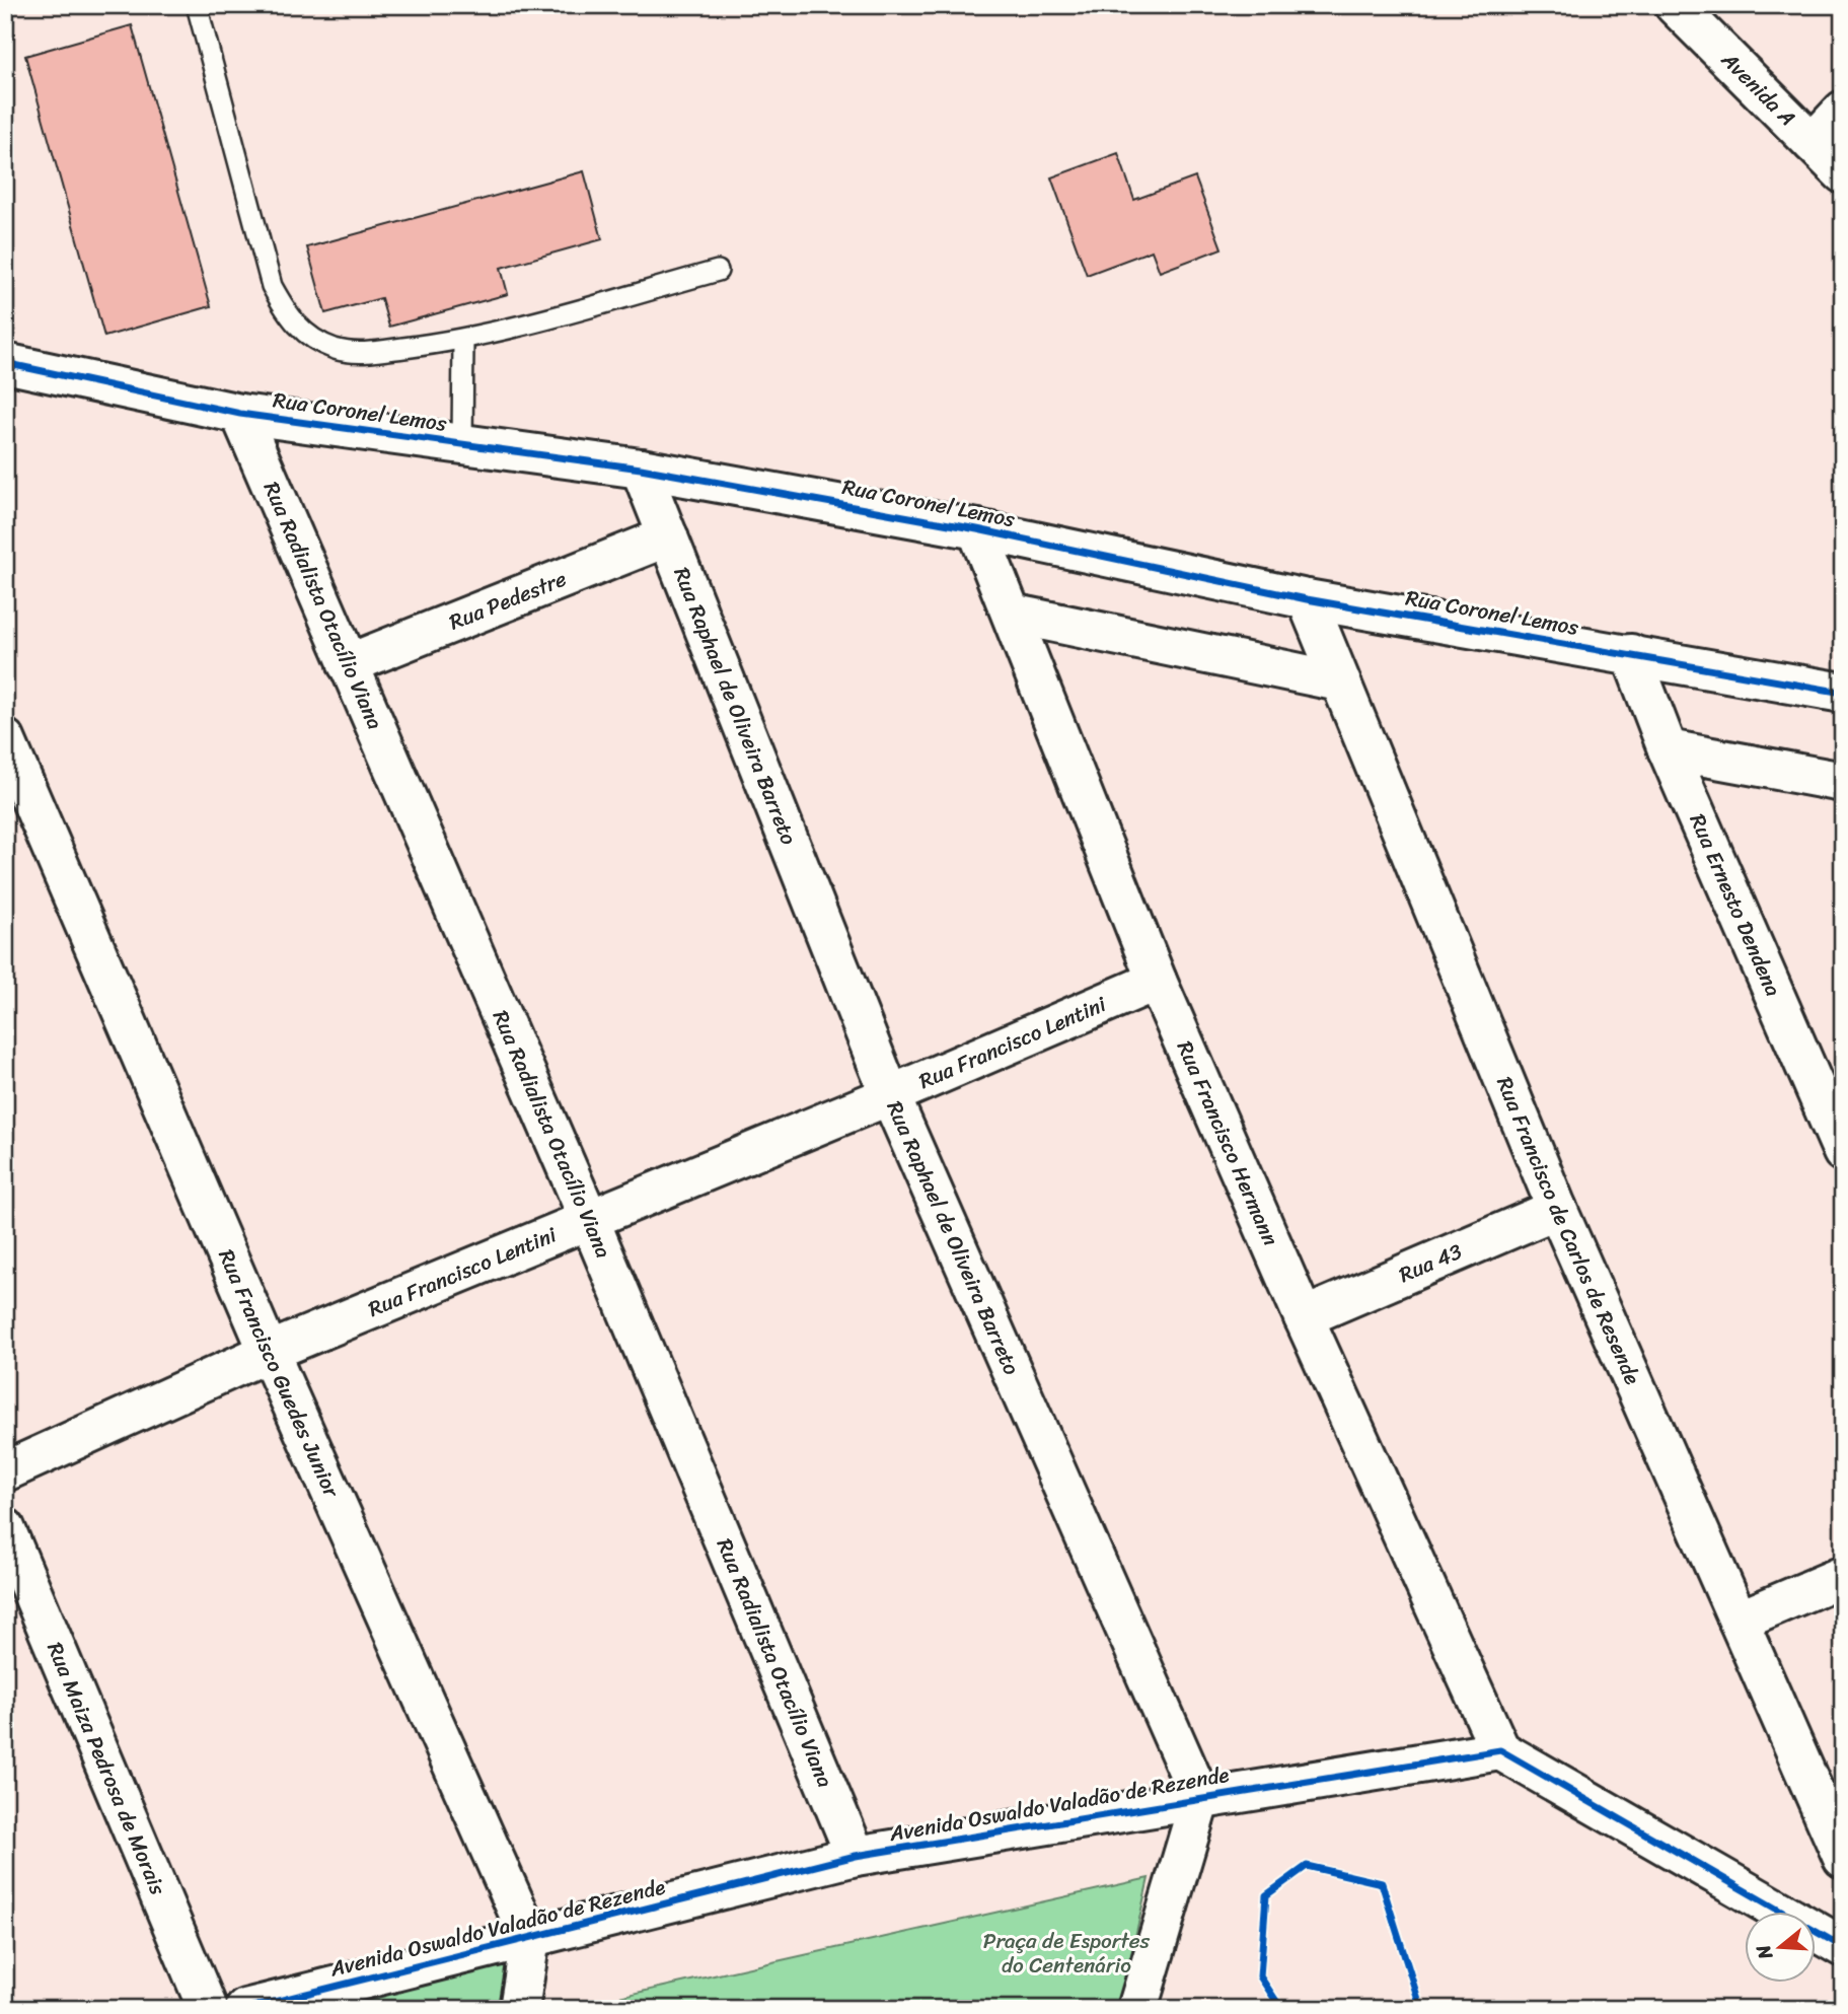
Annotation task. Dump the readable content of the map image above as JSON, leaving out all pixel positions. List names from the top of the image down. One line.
{"streets":{"street":["Avenida A","Rua Coronel Lemos","Rua Pedestre","Rua Radialista Otacílio Viana","Rua Raphael de Oliveira Barreto","Rua Ernesto Dendena","Rua Francisco Lentini","Rua Francisco Hermann","Rua Francisco de Carlos de Resende","Rua 43","Rua Francisco Guedes Junior","Rua Maiza Pedrosa de Morais","Avenida Oswaldo Valadão de Rezende"]},"crossings":[["Rua Coronel Lemos","Rua Radialista Otacílio Viana"],["Rua Coronel Lemos","Rua Raphael de Oliveira Barreto"],["Rua Coronel Lemos","Rua Ernesto Dendena"],["Rua Coronel Lemos","Rua Francisco Hermann"],["Rua Coronel Lemos","Rua Francisco de Carlos de Resende"],["Rua Pedestre","Rua Radialista Otacílio Viana"],["Rua Pedestre","Rua Raphael de Oliveira Barreto"],["Rua Radialista Otacílio Viana","Rua Francisco Lentini"],["Rua Radialista Otacílio Viana","Avenida Oswaldo Valadão de Rezende"],["Rua Raphael de Oliveira Barreto","Rua Francisco Lentini"],["Rua Raphael de Oliveira Barreto","Avenida Oswaldo Valadão de Rezende"],["Rua Francisco Lentini","Rua Francisco Hermann"],["Rua Francisco Lentini","Rua Francisco Guedes Junior"],["Rua Francisco Hermann","Rua 43"],["Rua Francisco Hermann","Avenida Oswaldo Valadão de Rezende"],["Rua Francisco de Carlos de Resende","Rua 43"],["Rua Francisco Guedes Junior","Avenida Oswaldo Valadão de Rezende"]],"parks":["Praça de Esportes do Centenário"],"north":"left"}
